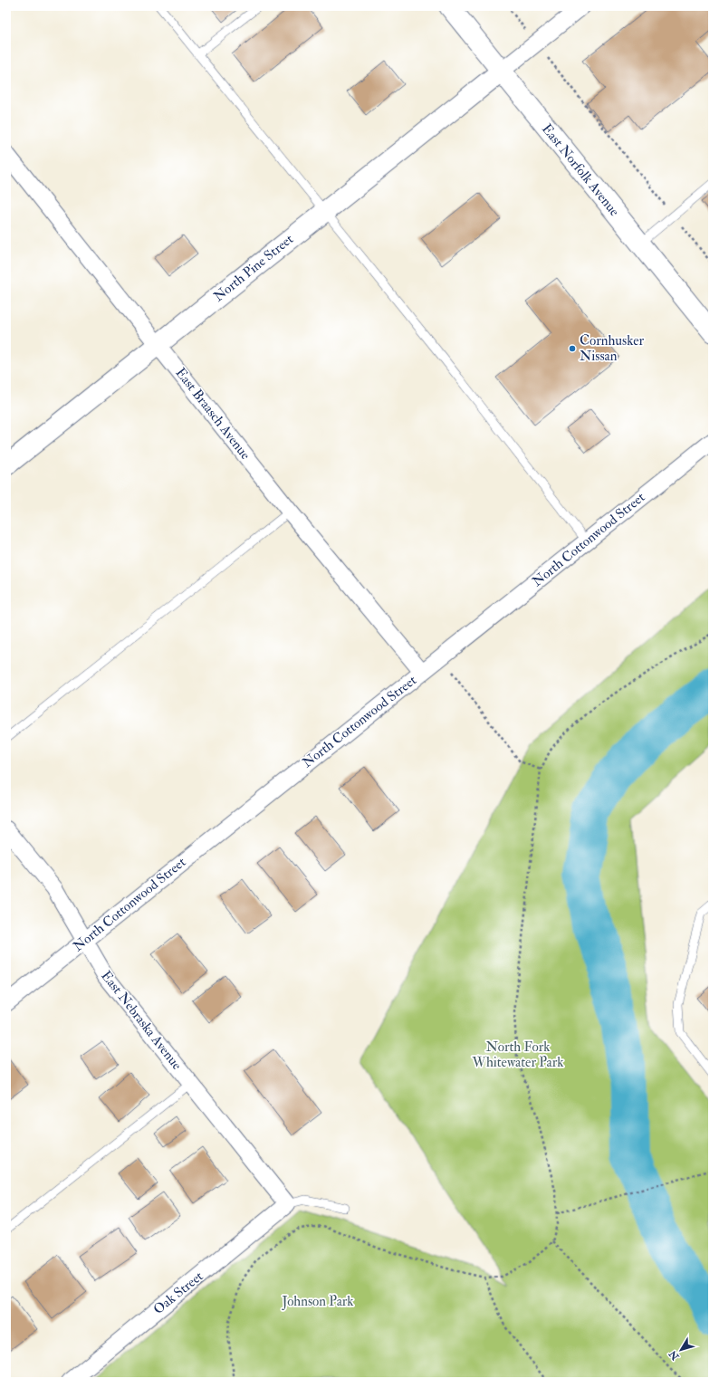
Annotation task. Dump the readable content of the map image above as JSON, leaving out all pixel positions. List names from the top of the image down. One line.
{"streets":{"street":["East Norfolk Avenue","North Pine Street","East Braasch Avenue","North Cottonwood Street","East Nebraska Avenue","Oak Street"]},"crossings":[["East Norfolk Avenue","North Pine Street"],["North Pine Street","East Braasch Avenue"],["East Braasch Avenue","North Cottonwood Street"],["North Cottonwood Street","East Nebraska Avenue"],["East Nebraska Avenue","Oak Street"]],"parks":["North Fork Whitewater Park","Johnson Park"],"places":["Cornhusker Nissan"],"north":"bottom left"}
